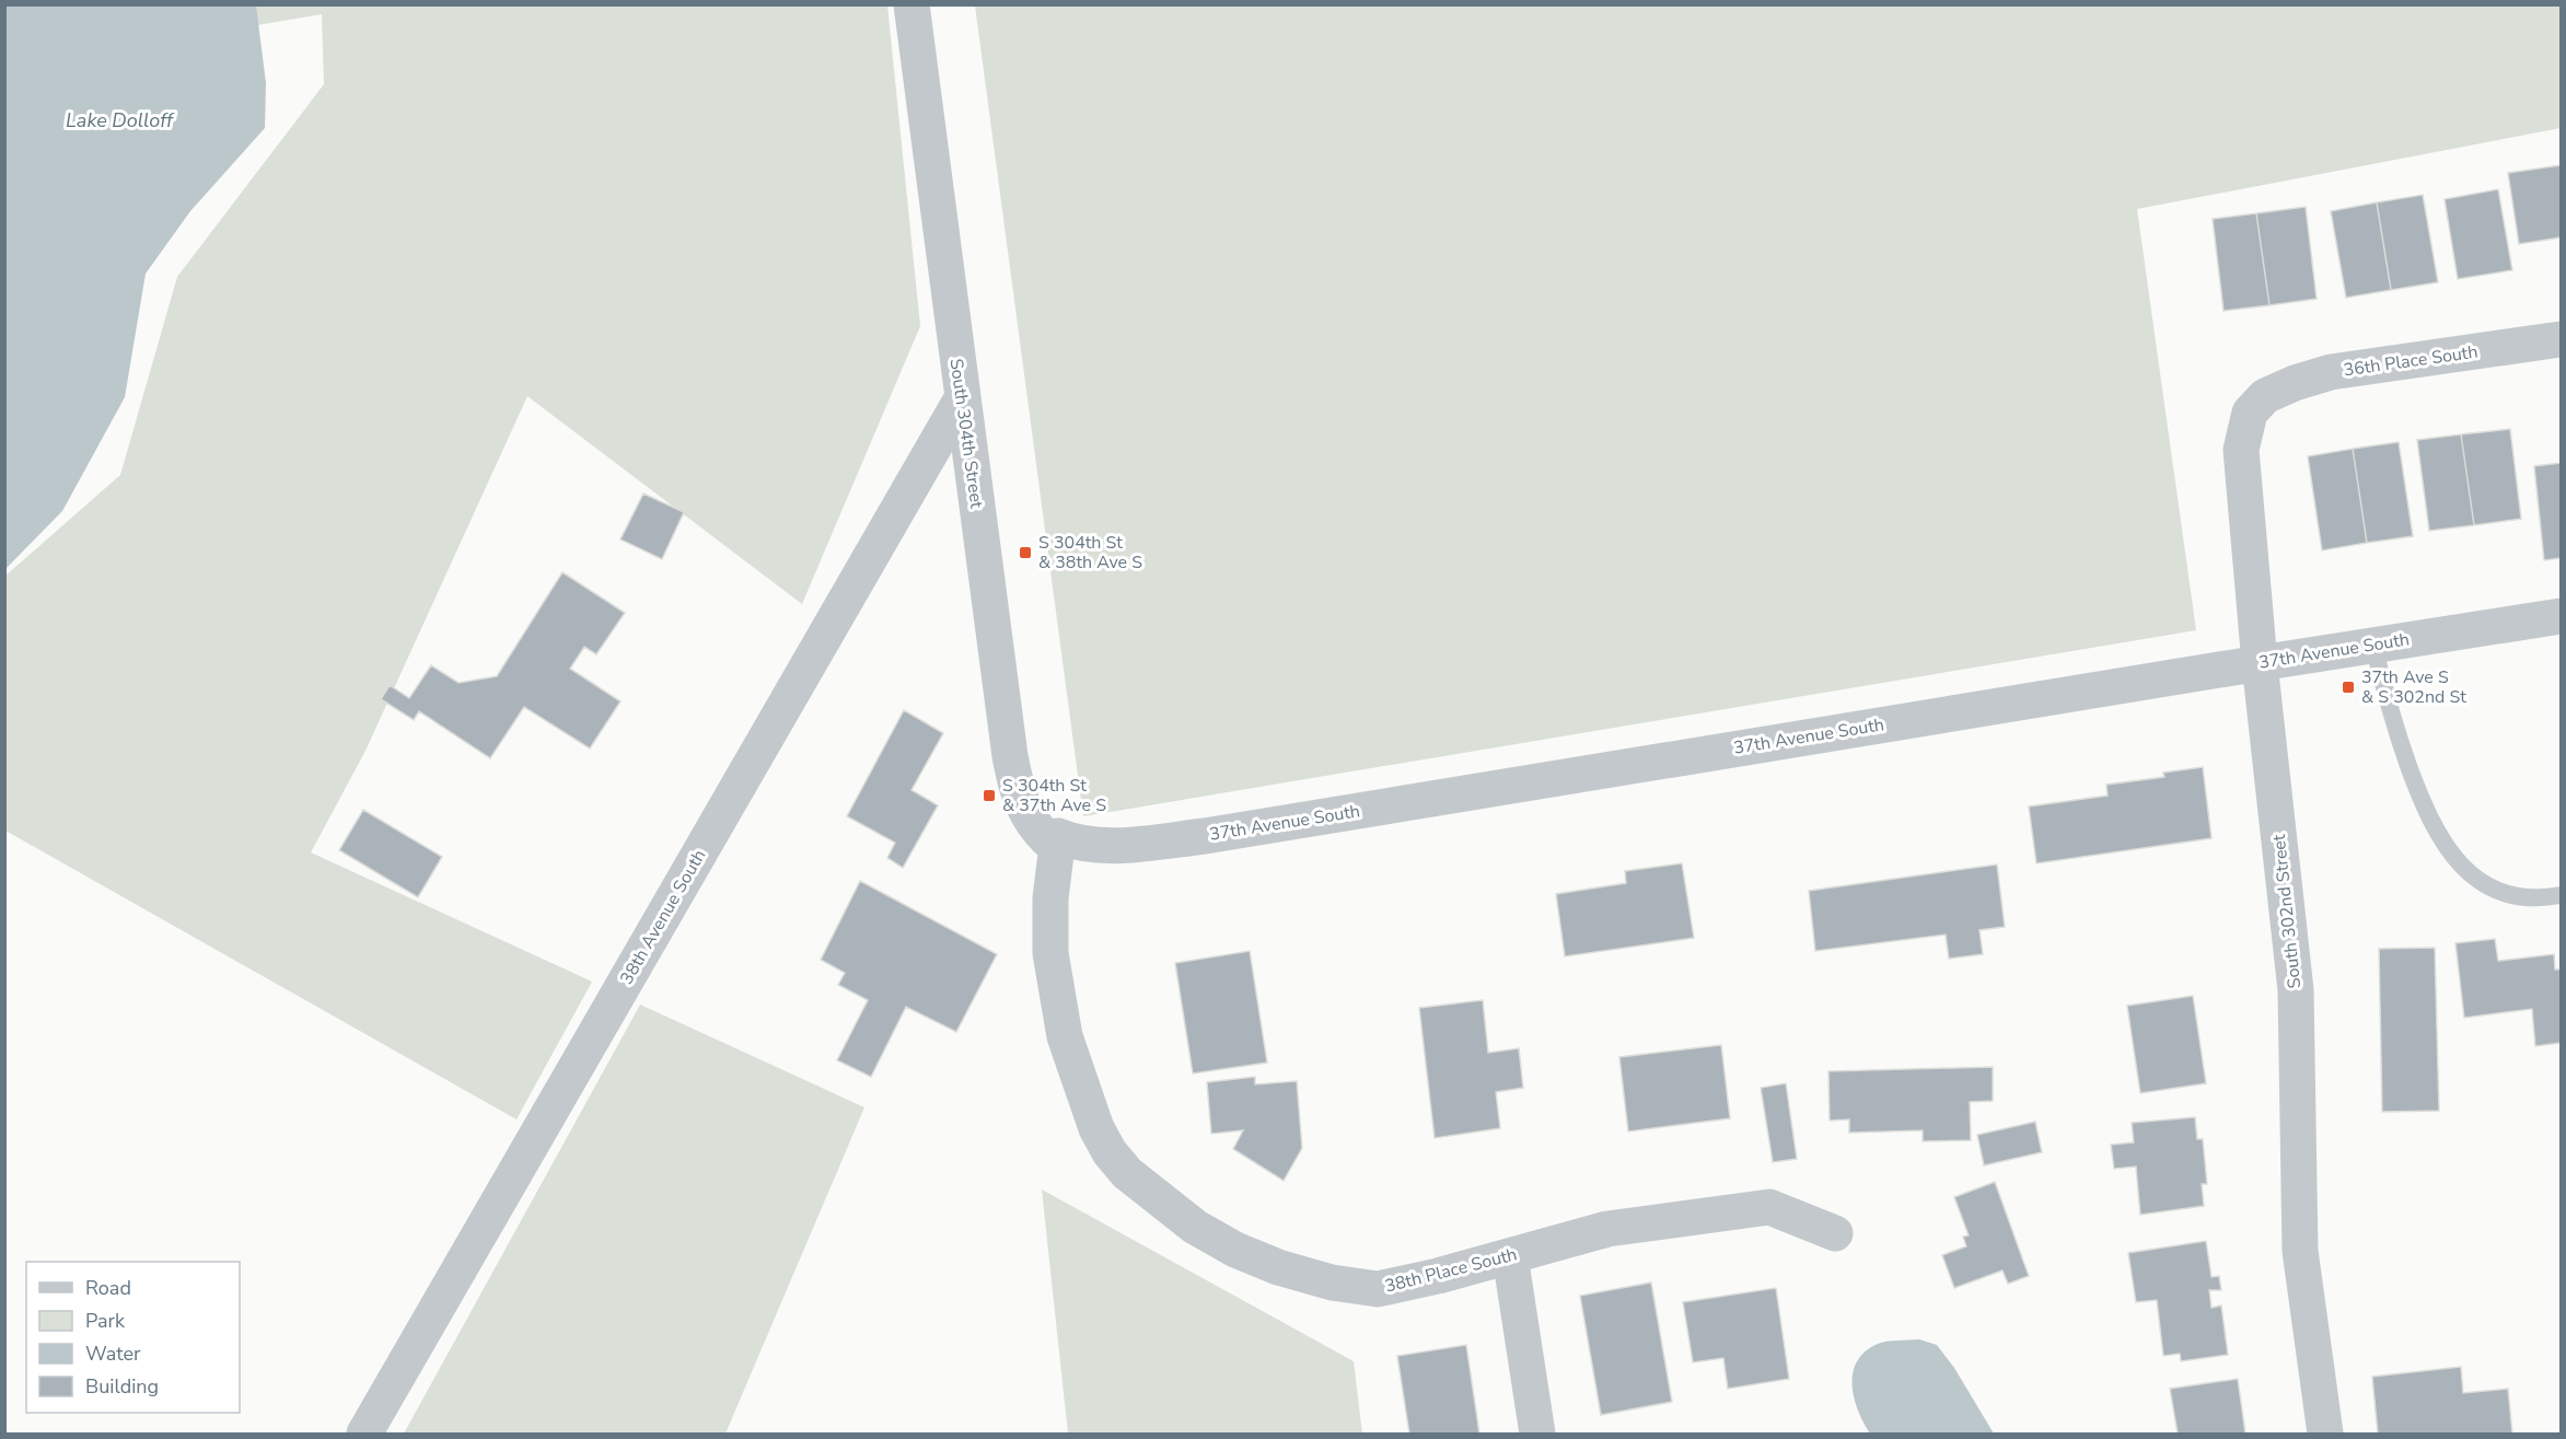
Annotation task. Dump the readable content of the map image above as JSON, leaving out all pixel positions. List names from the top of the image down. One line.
{"streets":{"street":["36th Place South","South 304th Street","37th Avenue South","South 302nd Street","38th Avenue South","38th Place South"]},"crossings":[["36th Place South","South 302nd Street"],["South 304th Street","37th Avenue South"],["South 304th Street","38th Avenue South"],["South 304th Street","38th Place South"],["37th Avenue South","South 302nd Street"],["37th Avenue South","38th Place South"]],"water":["Lake Dolloff"],"places":{"transit":["S 304th St & 38th Ave S","37th Ave S & S 302nd St","S 304th St & 37th Ave S"]},"legend":["Road","Park","Water","Building"]}
